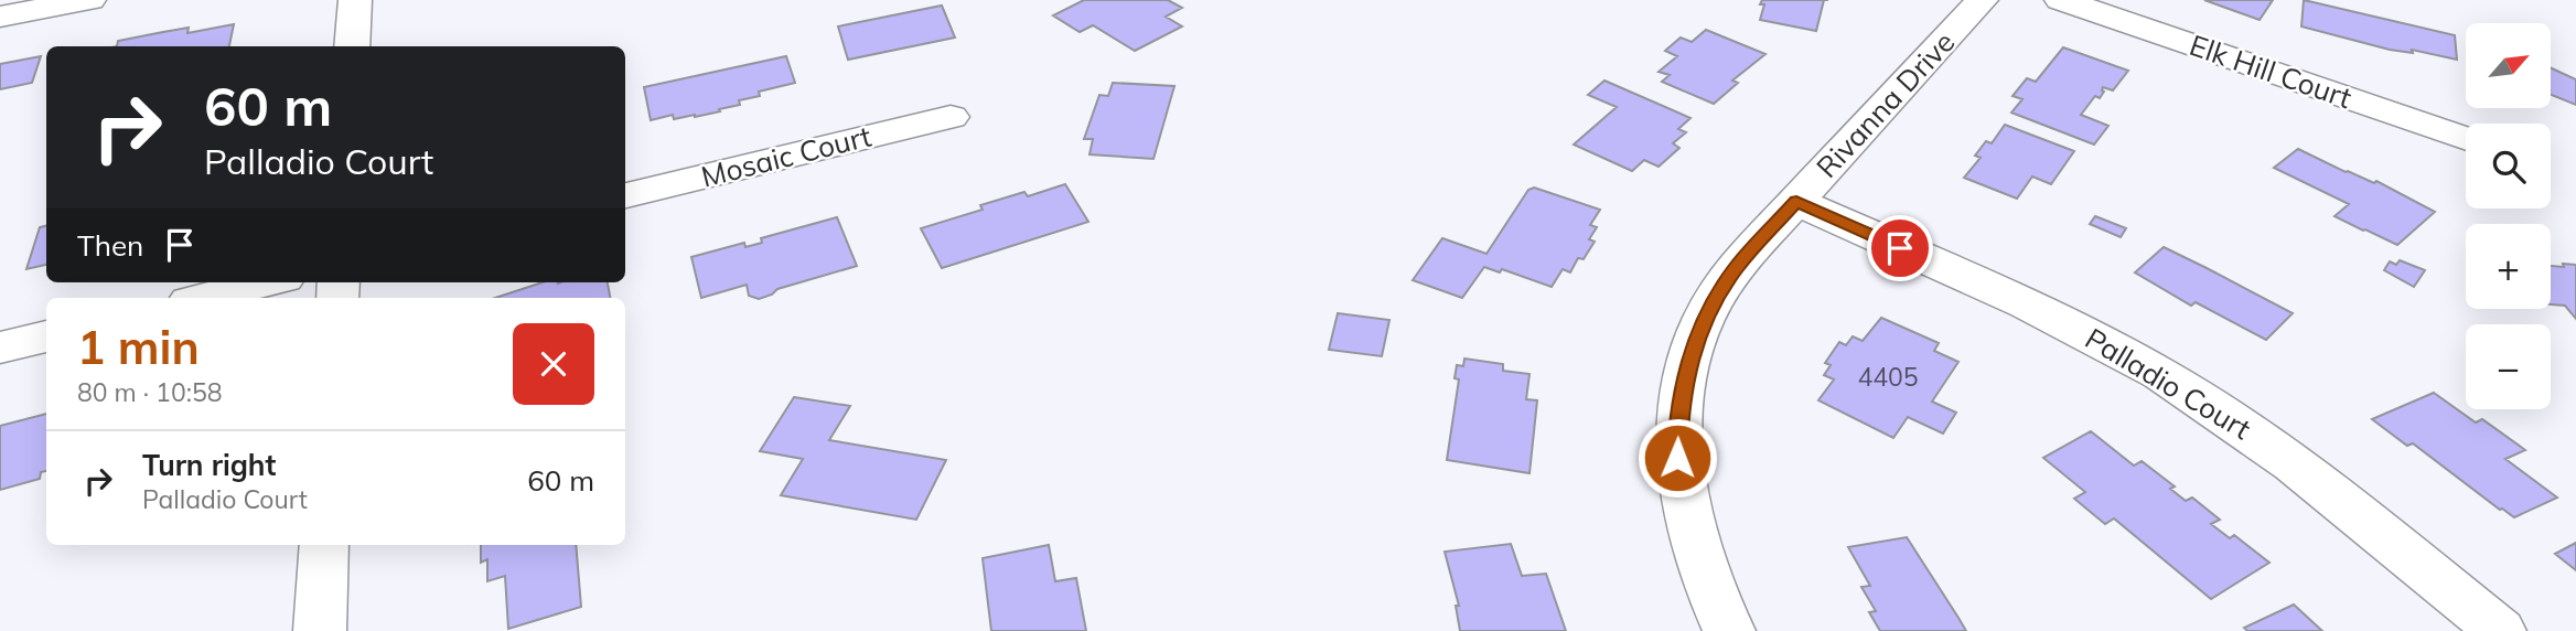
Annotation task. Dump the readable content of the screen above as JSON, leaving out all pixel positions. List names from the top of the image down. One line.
{"streets":{"street":["Elk Hill Court","Rivanna Drive","Mosaic Court","Palladio Court"]},"crossings":[["Rivanna Drive","Palladio Court"]],"house_numbers":["4405"],"north":"top right","page":{"map_buttons":["+","−"],"turn":["60 m","Palladio Court"],"then":"Then","heading":["1 min","80 m · 10:58"],"list":[{"name":"Turn right","note":"Palladio Court","value":"60 m"}]}}
